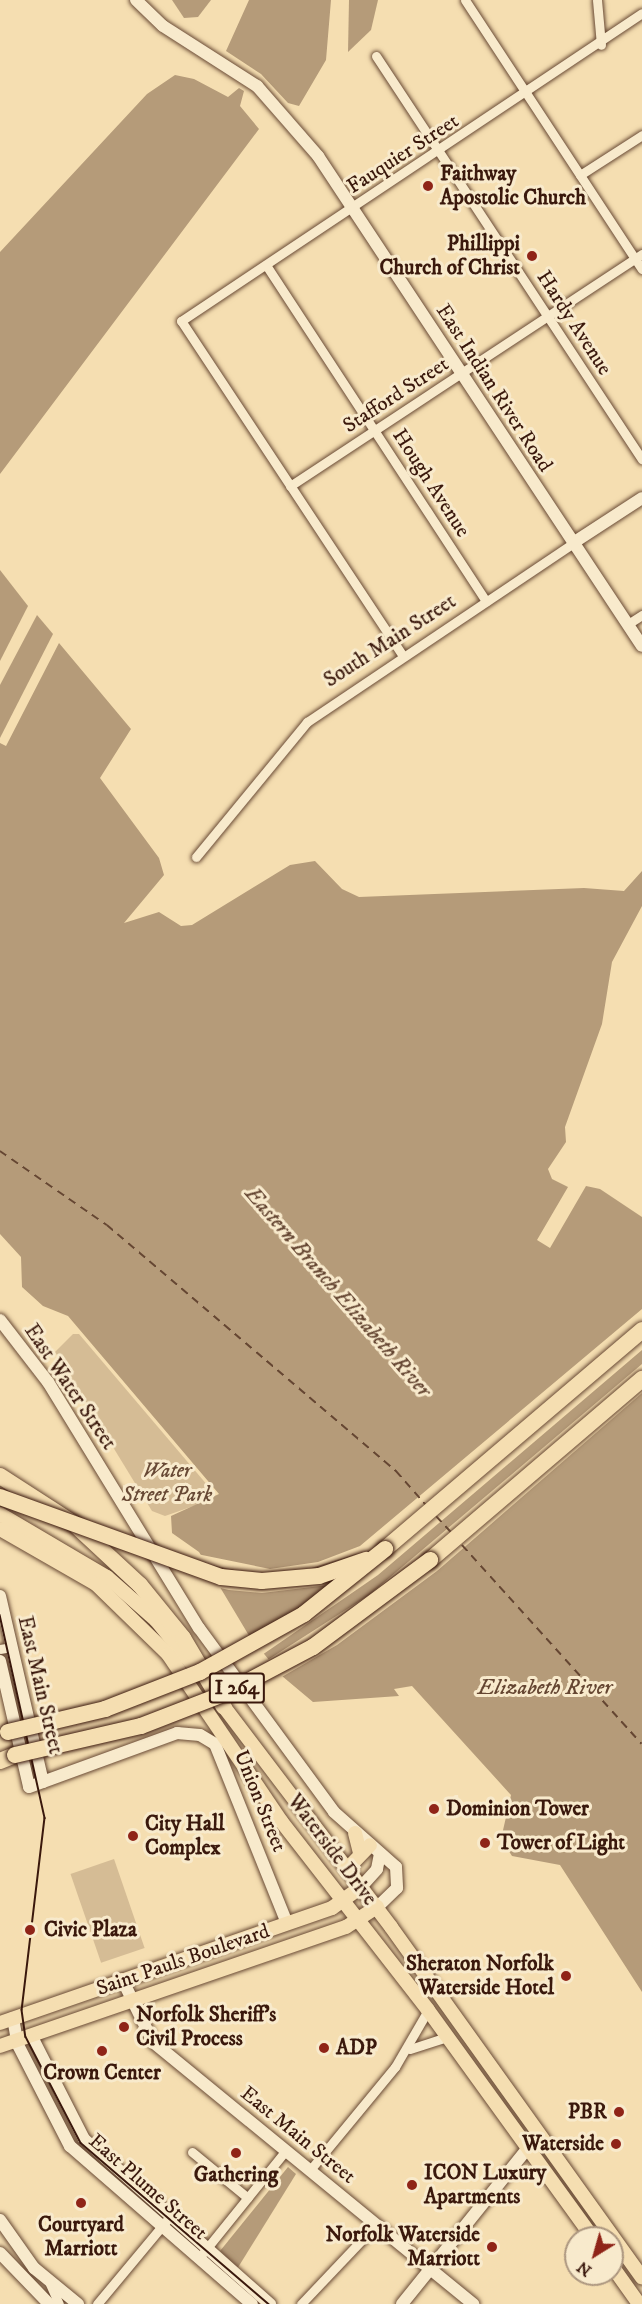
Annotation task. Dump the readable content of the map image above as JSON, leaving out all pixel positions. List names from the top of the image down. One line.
{"streets":{"highway":["I 264"],"main road":["Waterside Drive","Saint Pauls Boulevard"],"street":["Fauquier Street","Hardy Avenue","East Indian River Road","Stafford Street","Hough Avenue","South Main Street","East Water Street","East Main Street","Union Street","East Plume Street"]},"crossings":[["Fauquier Street","Hardy Avenue"],["Fauquier Street","East Indian River Road"],["Fauquier Street","Stafford Street"],["Fauquier Street","Hough Avenue"],["Hardy Avenue","Stafford Street"],["East Indian River Road","Stafford Street"],["East Indian River Road","South Main Street"],["Stafford Street","Hough Avenue"],["Hough Avenue","South Main Street"],["East Main Street","Union Street"],["East Main Street","Saint Pauls Boulevard"],["Union Street","Saint Pauls Boulevard"],["Waterside Drive","Saint Pauls Boulevard"],["Saint Pauls Boulevard","East Plume Street"]],"water":["Eastern Branch Elizabeth River","Elizabeth River"],"parks":["Water Street Park"],"places":["Faithway Apostolic Church","Phillippi Church of Christ","Dominion Tower","City Hall Complex","Tower of Light","Civic Plaza","Sheraton Norfolk Waterside Hotel","Norfolk Sheriff's Civil Process","ADP","Crown Center","PBR","Waterside","Gathering","ICON Luxury Apartments","Courtyard Marriott","Norfolk Waterside Marriott"],"north":"bottom left"}
